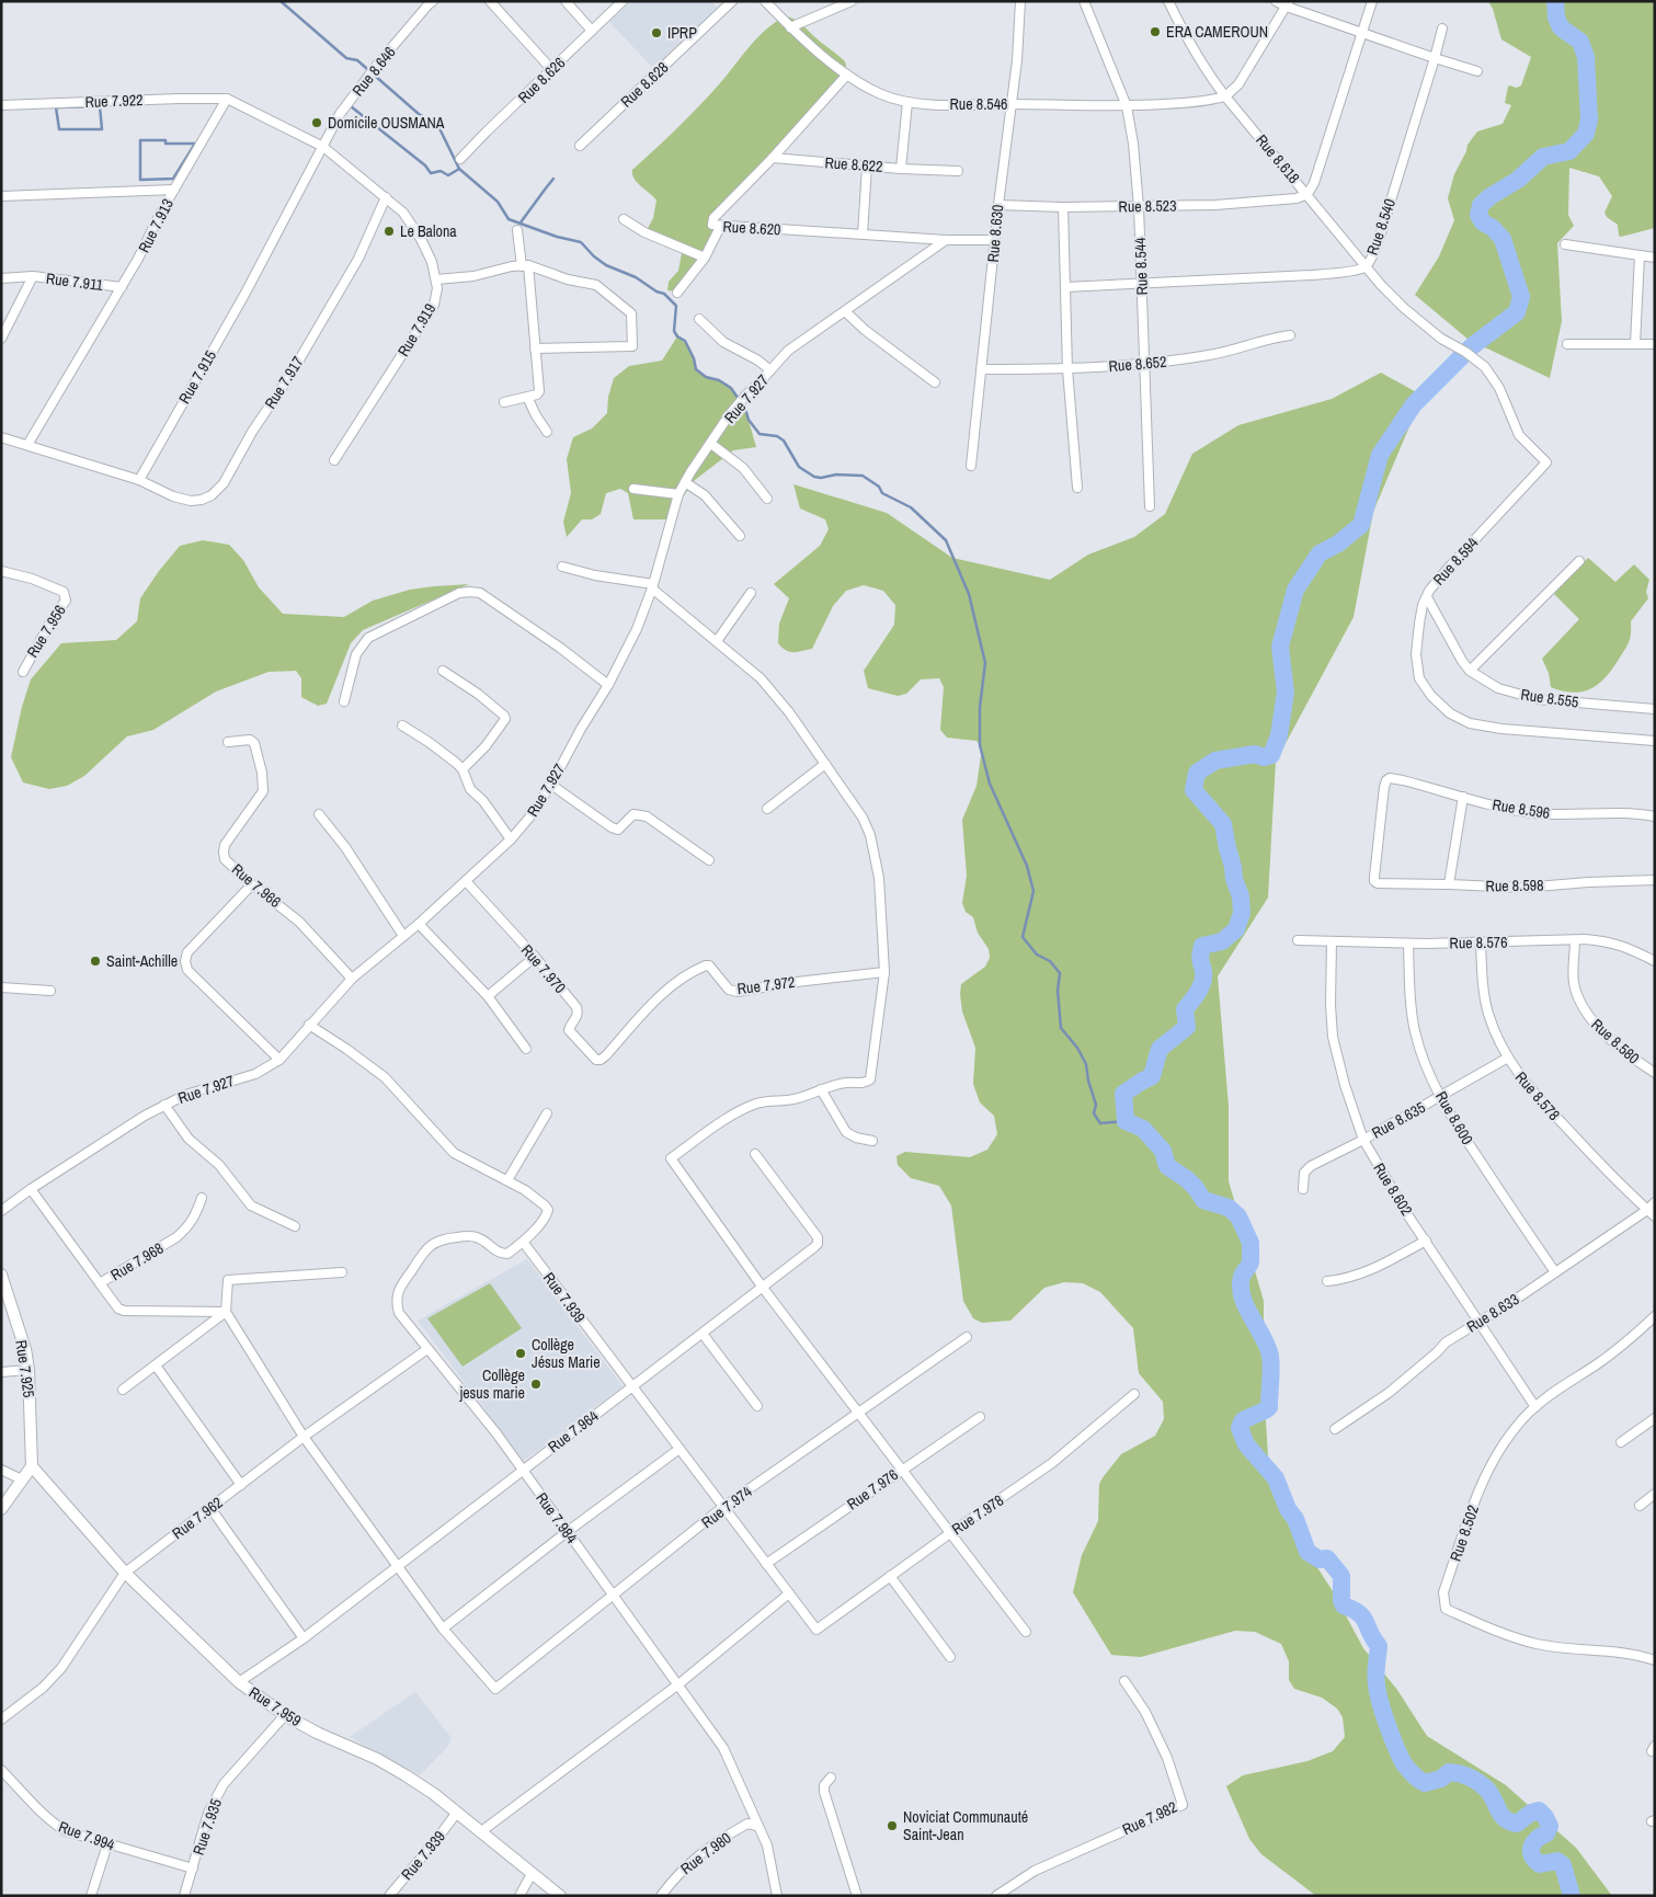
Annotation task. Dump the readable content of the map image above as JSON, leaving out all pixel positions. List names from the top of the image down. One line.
{"streets":{"street":["Rue 8.646","Rue 8.626","Rue 8.628","Rue 7.922","Rue 8.546","Rue 8.618","Rue 8.622","Rue 8.523","Rue 7.913","Rue 8.540","Rue 8.620","Rue 8.630","Rue 8.544","Rue 7.911","Rue 7.919","Rue 8.652","Rue 7.915","Rue 7.917","Rue 7.927","Rue 8.594","Rue 7.956","Rue 8.555","Rue 8.596","Rue 7.966","Rue 8.598","Rue 8.576","Rue 7.970","Rue 7.972","Rue 8.580","Rue 8.578","Rue 8.600","Rue 8.635","Rue 8.602","Rue 7.968","Rue 7.939","Rue 8.633","Rue 7.925","Rue 7.964","Rue 7.976","Rue 7.974","Rue 7.978","Rue 7.962","Rue 7.984","Rue 8.502","Rue 7.959","Rue 7.982","Rue 7.935","Rue 7.994","Rue 7.980"]},"crossings":[["Rue 8.646","Rue 7.919"],["Rue 8.646","Rue 7.915"],["Rue 7.922","Rue 7.913"],["Rue 8.546","Rue 8.618"],["Rue 8.546","Rue 8.622"],["Rue 8.546","Rue 8.620"],["Rue 8.546","Rue 8.630"],["Rue 8.546","Rue 8.544"],["Rue 8.618","Rue 8.523"],["Rue 8.618","Rue 8.540"],["Rue 8.618","Rue 8.594"],["Rue 8.622","Rue 8.620"],["Rue 8.523","Rue 8.630"],["Rue 8.523","Rue 8.544"],["Rue 7.913","Rue 7.911"],["Rue 8.540","Rue 8.544"],["Rue 8.620","Rue 8.630"],["Rue 8.620","Rue 7.927"],["Rue 8.630","Rue 8.652"],["Rue 8.544","Rue 8.652"],["Rue 7.919","Rue 7.915"],["Rue 7.919","Rue 7.917"],["Rue 7.915","Rue 7.917"],["Rue 7.927","Rue 7.966"],["Rue 7.927","Rue 7.970"],["Rue 7.927","Rue 7.968"],["Rue 8.594","Rue 8.555"],["Rue 8.596","Rue 8.598"],["Rue 8.576","Rue 8.580"],["Rue 8.576","Rue 8.578"],["Rue 8.576","Rue 8.600"],["Rue 8.576","Rue 8.602"],["Rue 7.970","Rue 7.972"],["Rue 8.578","Rue 8.635"],["Rue 8.578","Rue 8.633"],["Rue 8.600","Rue 8.635"],["Rue 8.600","Rue 8.633"],["Rue 8.635","Rue 8.602"],["Rue 8.602","Rue 8.633"],["Rue 8.602","Rue 8.502"],["Rue 7.939","Rue 7.964"],["Rue 7.939","Rue 7.976"],["Rue 7.939","Rue 7.974"],["Rue 7.939","Rue 7.978"],["Rue 7.939","Rue 7.984"],["Rue 7.939","Rue 7.959"],["Rue 7.925","Rue 7.959"],["Rue 7.964","Rue 7.984"],["Rue 7.964","Rue 7.959"],["Rue 7.974","Rue 7.984"],["Rue 7.962","Rue 7.984"],["Rue 7.962","Rue 7.959"],["Rue 7.984","Rue 7.980"],["Rue 7.959","Rue 7.935"],["Rue 7.935","Rue 7.994"]],"places":["ERA CAMEROUN","IPRP","Domicile OUSMANA","Le Balona","Saint-Achille","Collège Jésus Marie","Collège jesus marie","Noviciat Communauté Saint-Jean"]}
